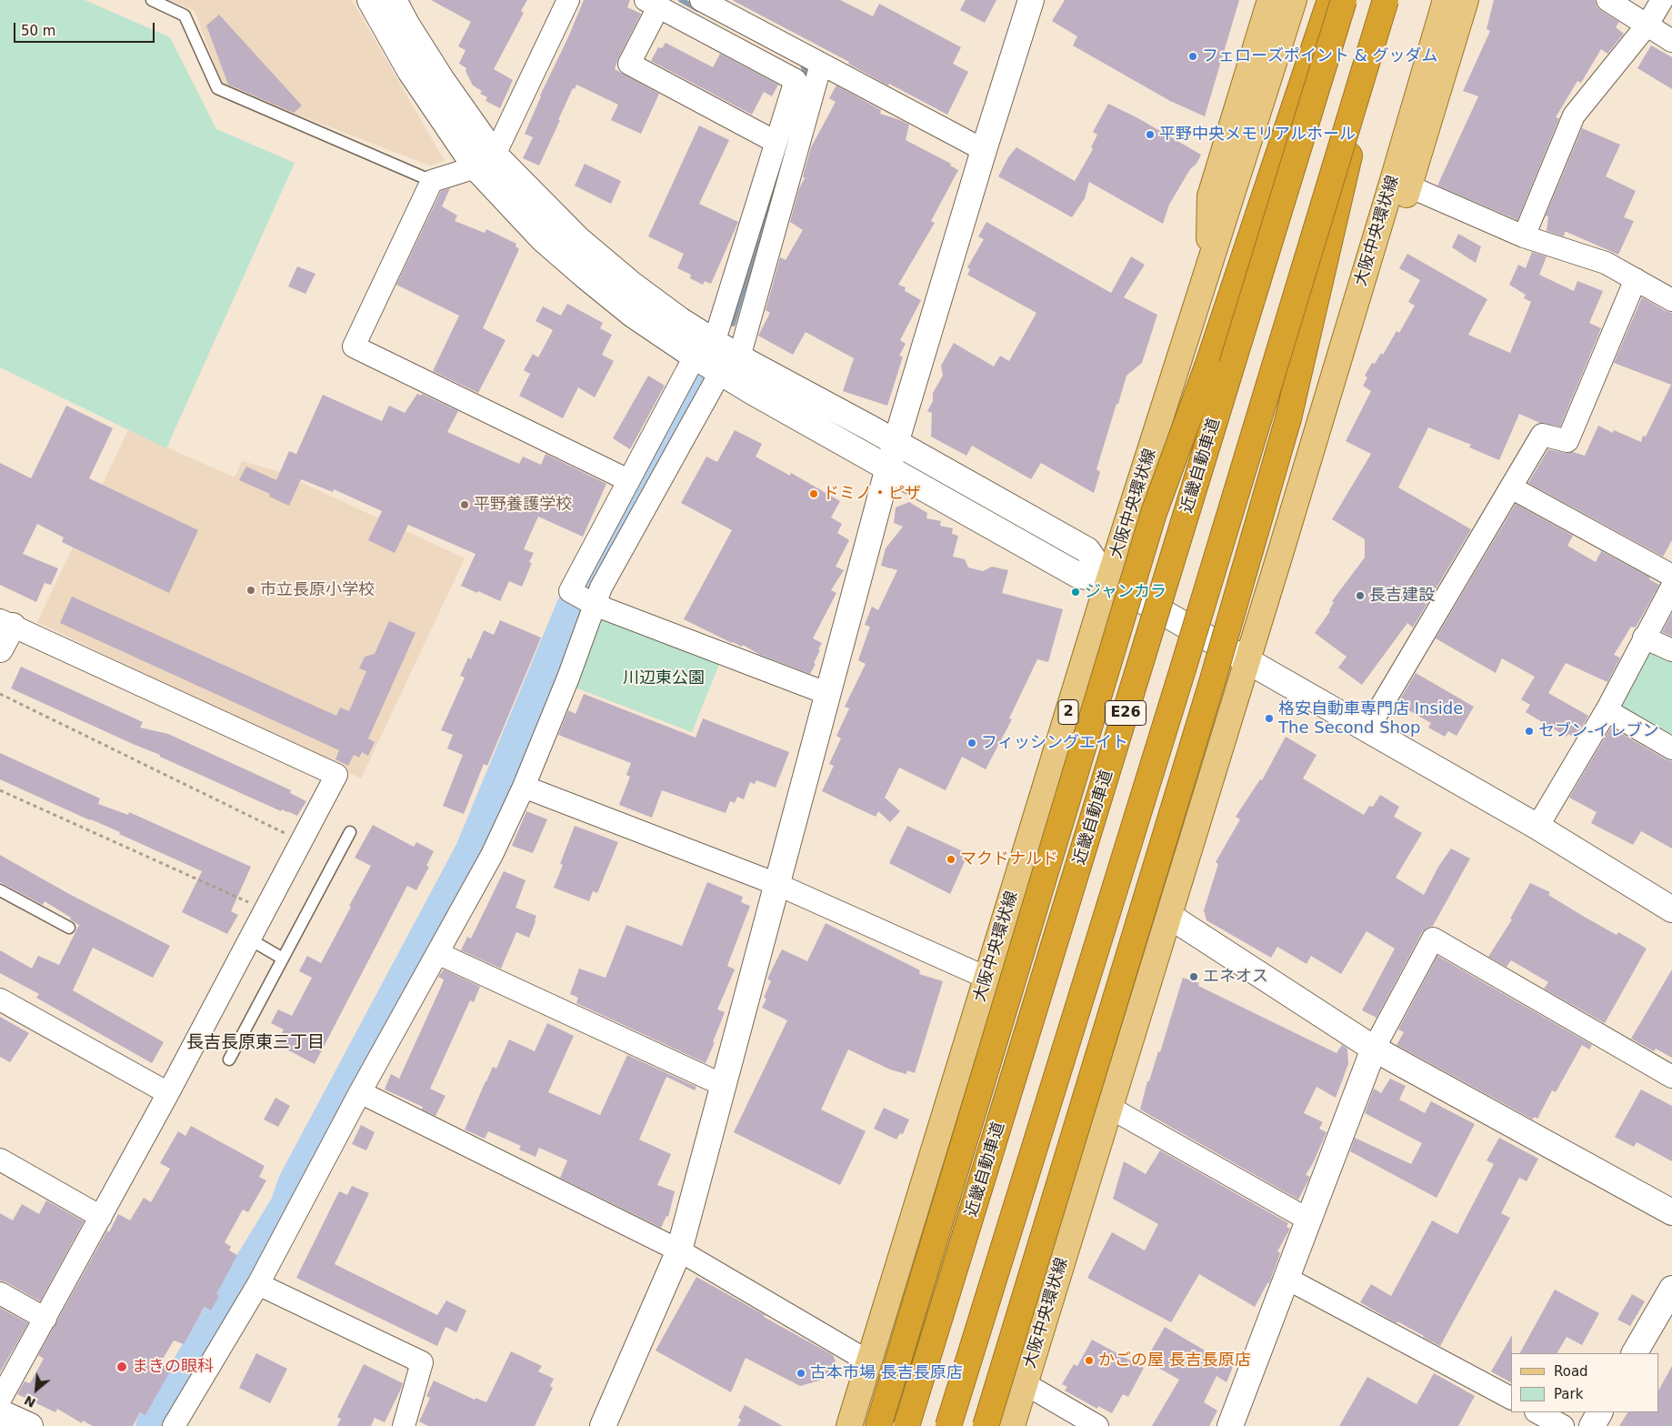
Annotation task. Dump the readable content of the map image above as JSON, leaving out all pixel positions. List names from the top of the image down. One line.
{"streets":{"highway":["近畿自動車道","E26"],"main road":["大阪中央環状線","2"]},"districts":["長吉長原東三丁目"],"parks":["川辺東公園"],"places":["フェローズポイント & グッダム","平野中央メモリアルホール","ドミノ・ピザ","平野養護学校","市立長原小学校","ジャンカラ","長吉建設","格安自動車専門店 Inside The Second Shop","セブン-イレブン","フィッシングエイト","マクドナルド","エネオス","かごの屋 長吉長原店","まきの眼科","古本市場 長吉長原店"],"legend":["Road","Park"],"scale_bar":"50 m","north":"bottom left"}
